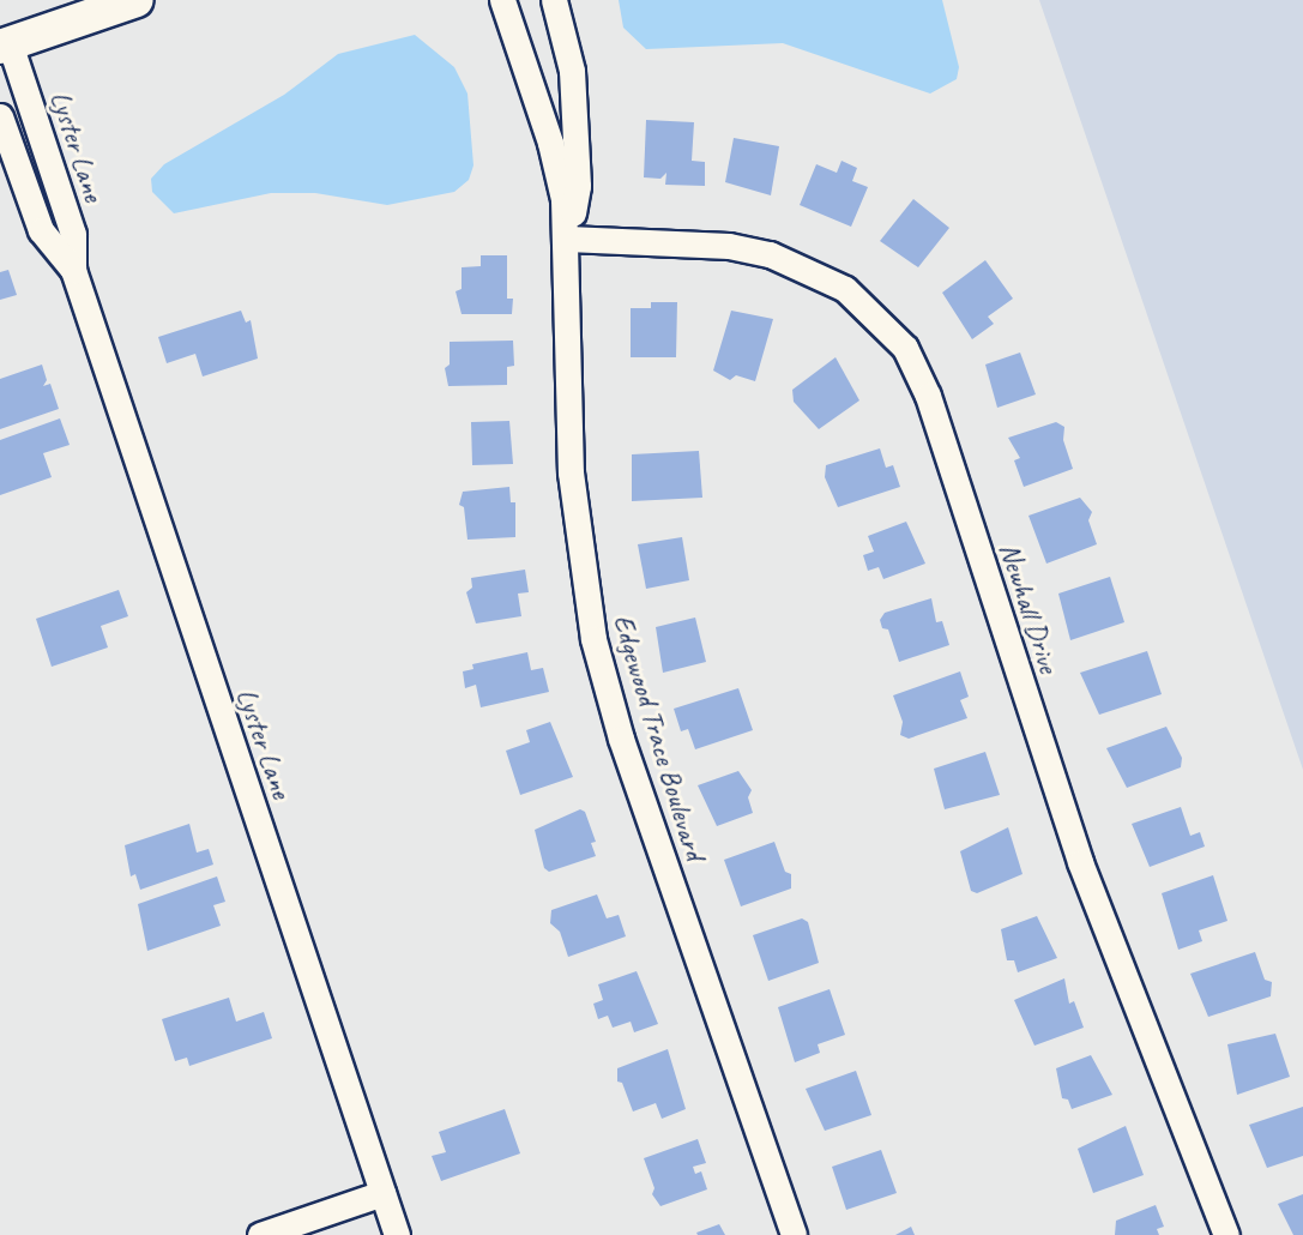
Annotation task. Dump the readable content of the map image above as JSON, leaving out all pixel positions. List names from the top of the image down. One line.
{"streets":{"street":["Lyster Lane","Newhall Drive","Edgewood Trace Boulevard"]},"crossings":[["Newhall Drive","Edgewood Trace Boulevard"]]}
